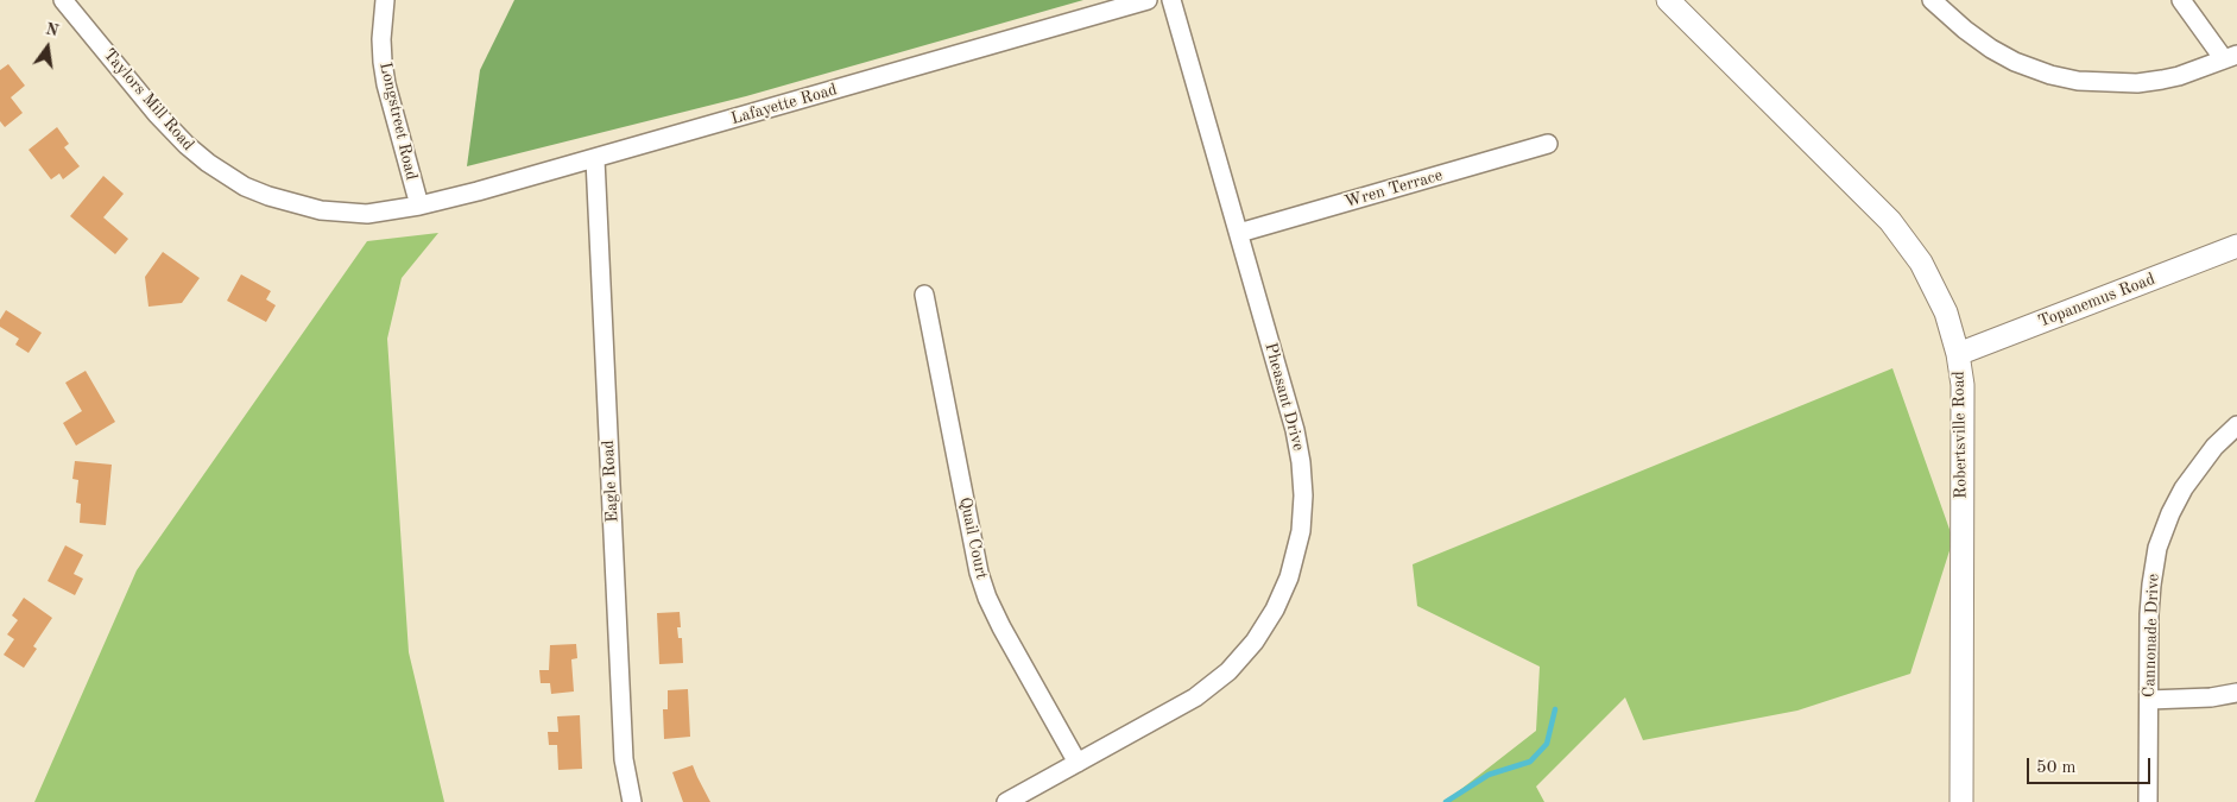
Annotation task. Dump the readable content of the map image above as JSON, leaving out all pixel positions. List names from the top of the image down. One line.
{"streets":{"street":["Taylors Mill Road","Lafayette Road","Longstreet Road","Wren Terrace","Topanemus Road","Pheasant Drive","Robertsville Road","Eagle Road","Quail Court","Cannonade Drive"]},"crossings":[["Taylors Mill Road","Lafayette Road"],["Taylors Mill Road","Longstreet Road"],["Lafayette Road","Longstreet Road"],["Lafayette Road","Eagle Road"],["Wren Terrace","Pheasant Drive"],["Topanemus Road","Robertsville Road"],["Pheasant Drive","Quail Court"]],"scale_bar":"50 m","north":"top"}
